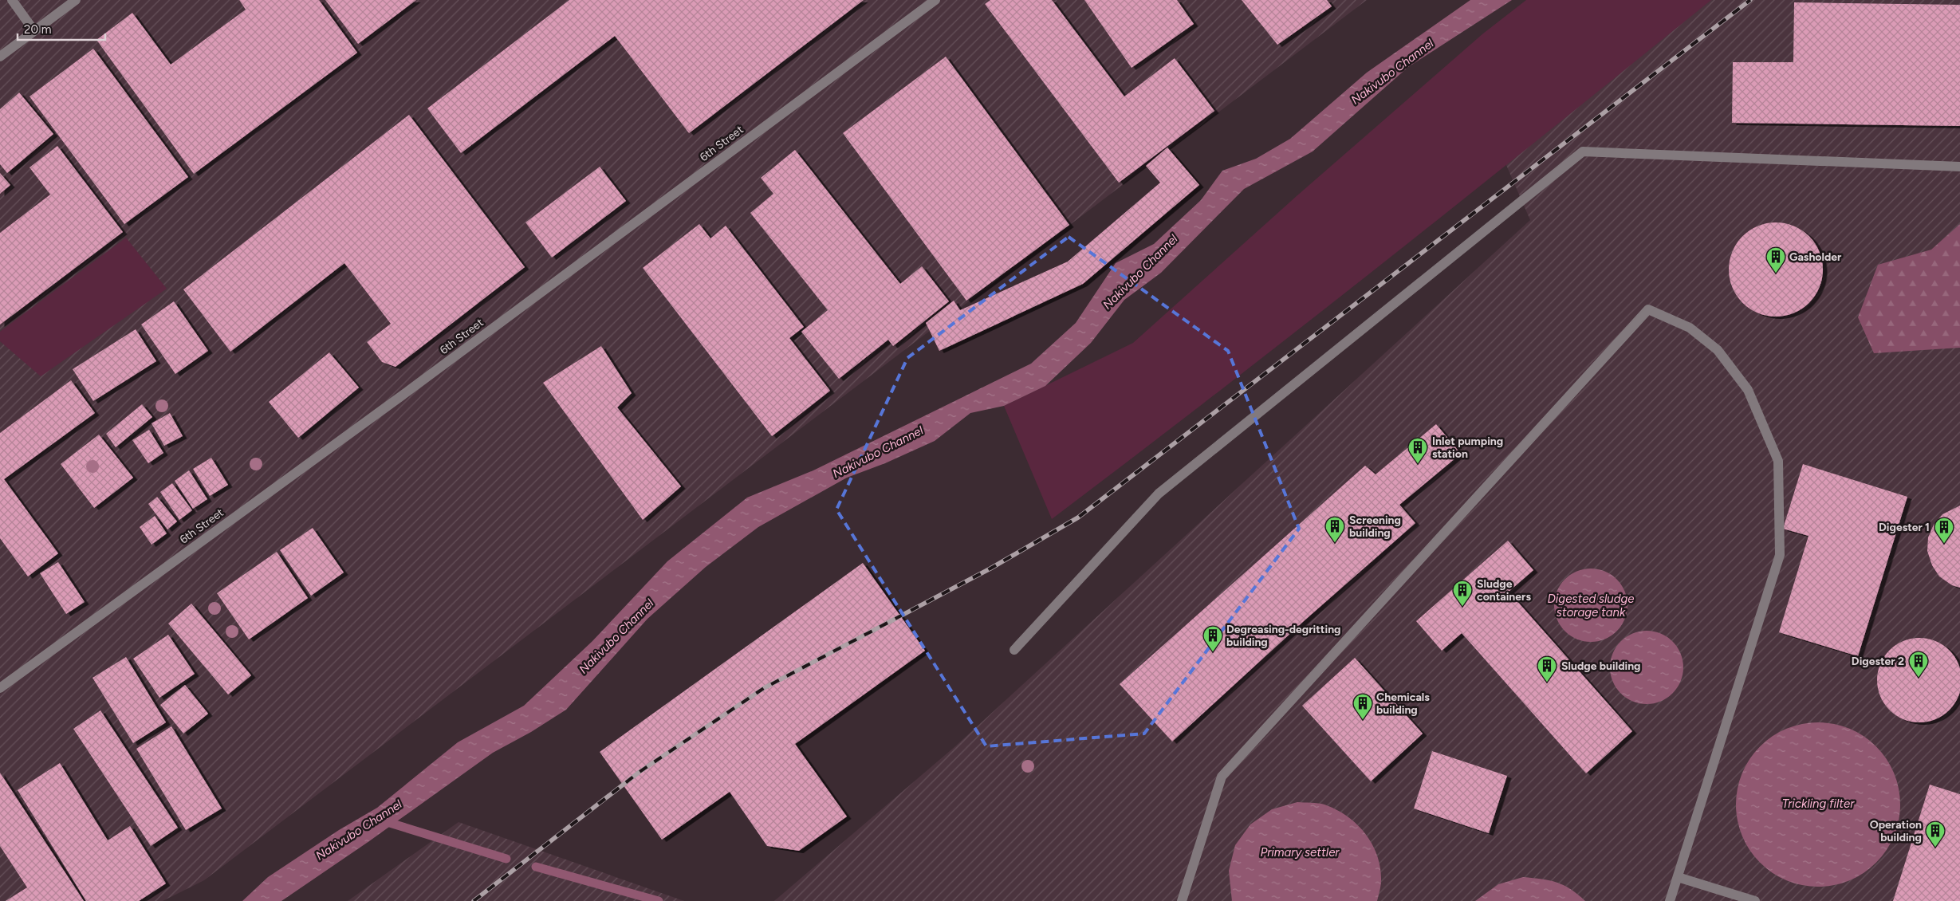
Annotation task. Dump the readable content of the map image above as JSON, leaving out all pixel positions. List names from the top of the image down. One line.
{"streets":{"street":["6th Street"]},"water":["Nakivubo Channel","Digested sludge storage tank","Trickling filter","Primary settler"],"places":{"building":["Gasholder","Inlet pumping station","Screening building","Digester 1","Sludge containers","Degreasing-degritting building","Digester 2","Sludge building","Chemicals building","Operation building"]},"scale_bar":"20 m"}
